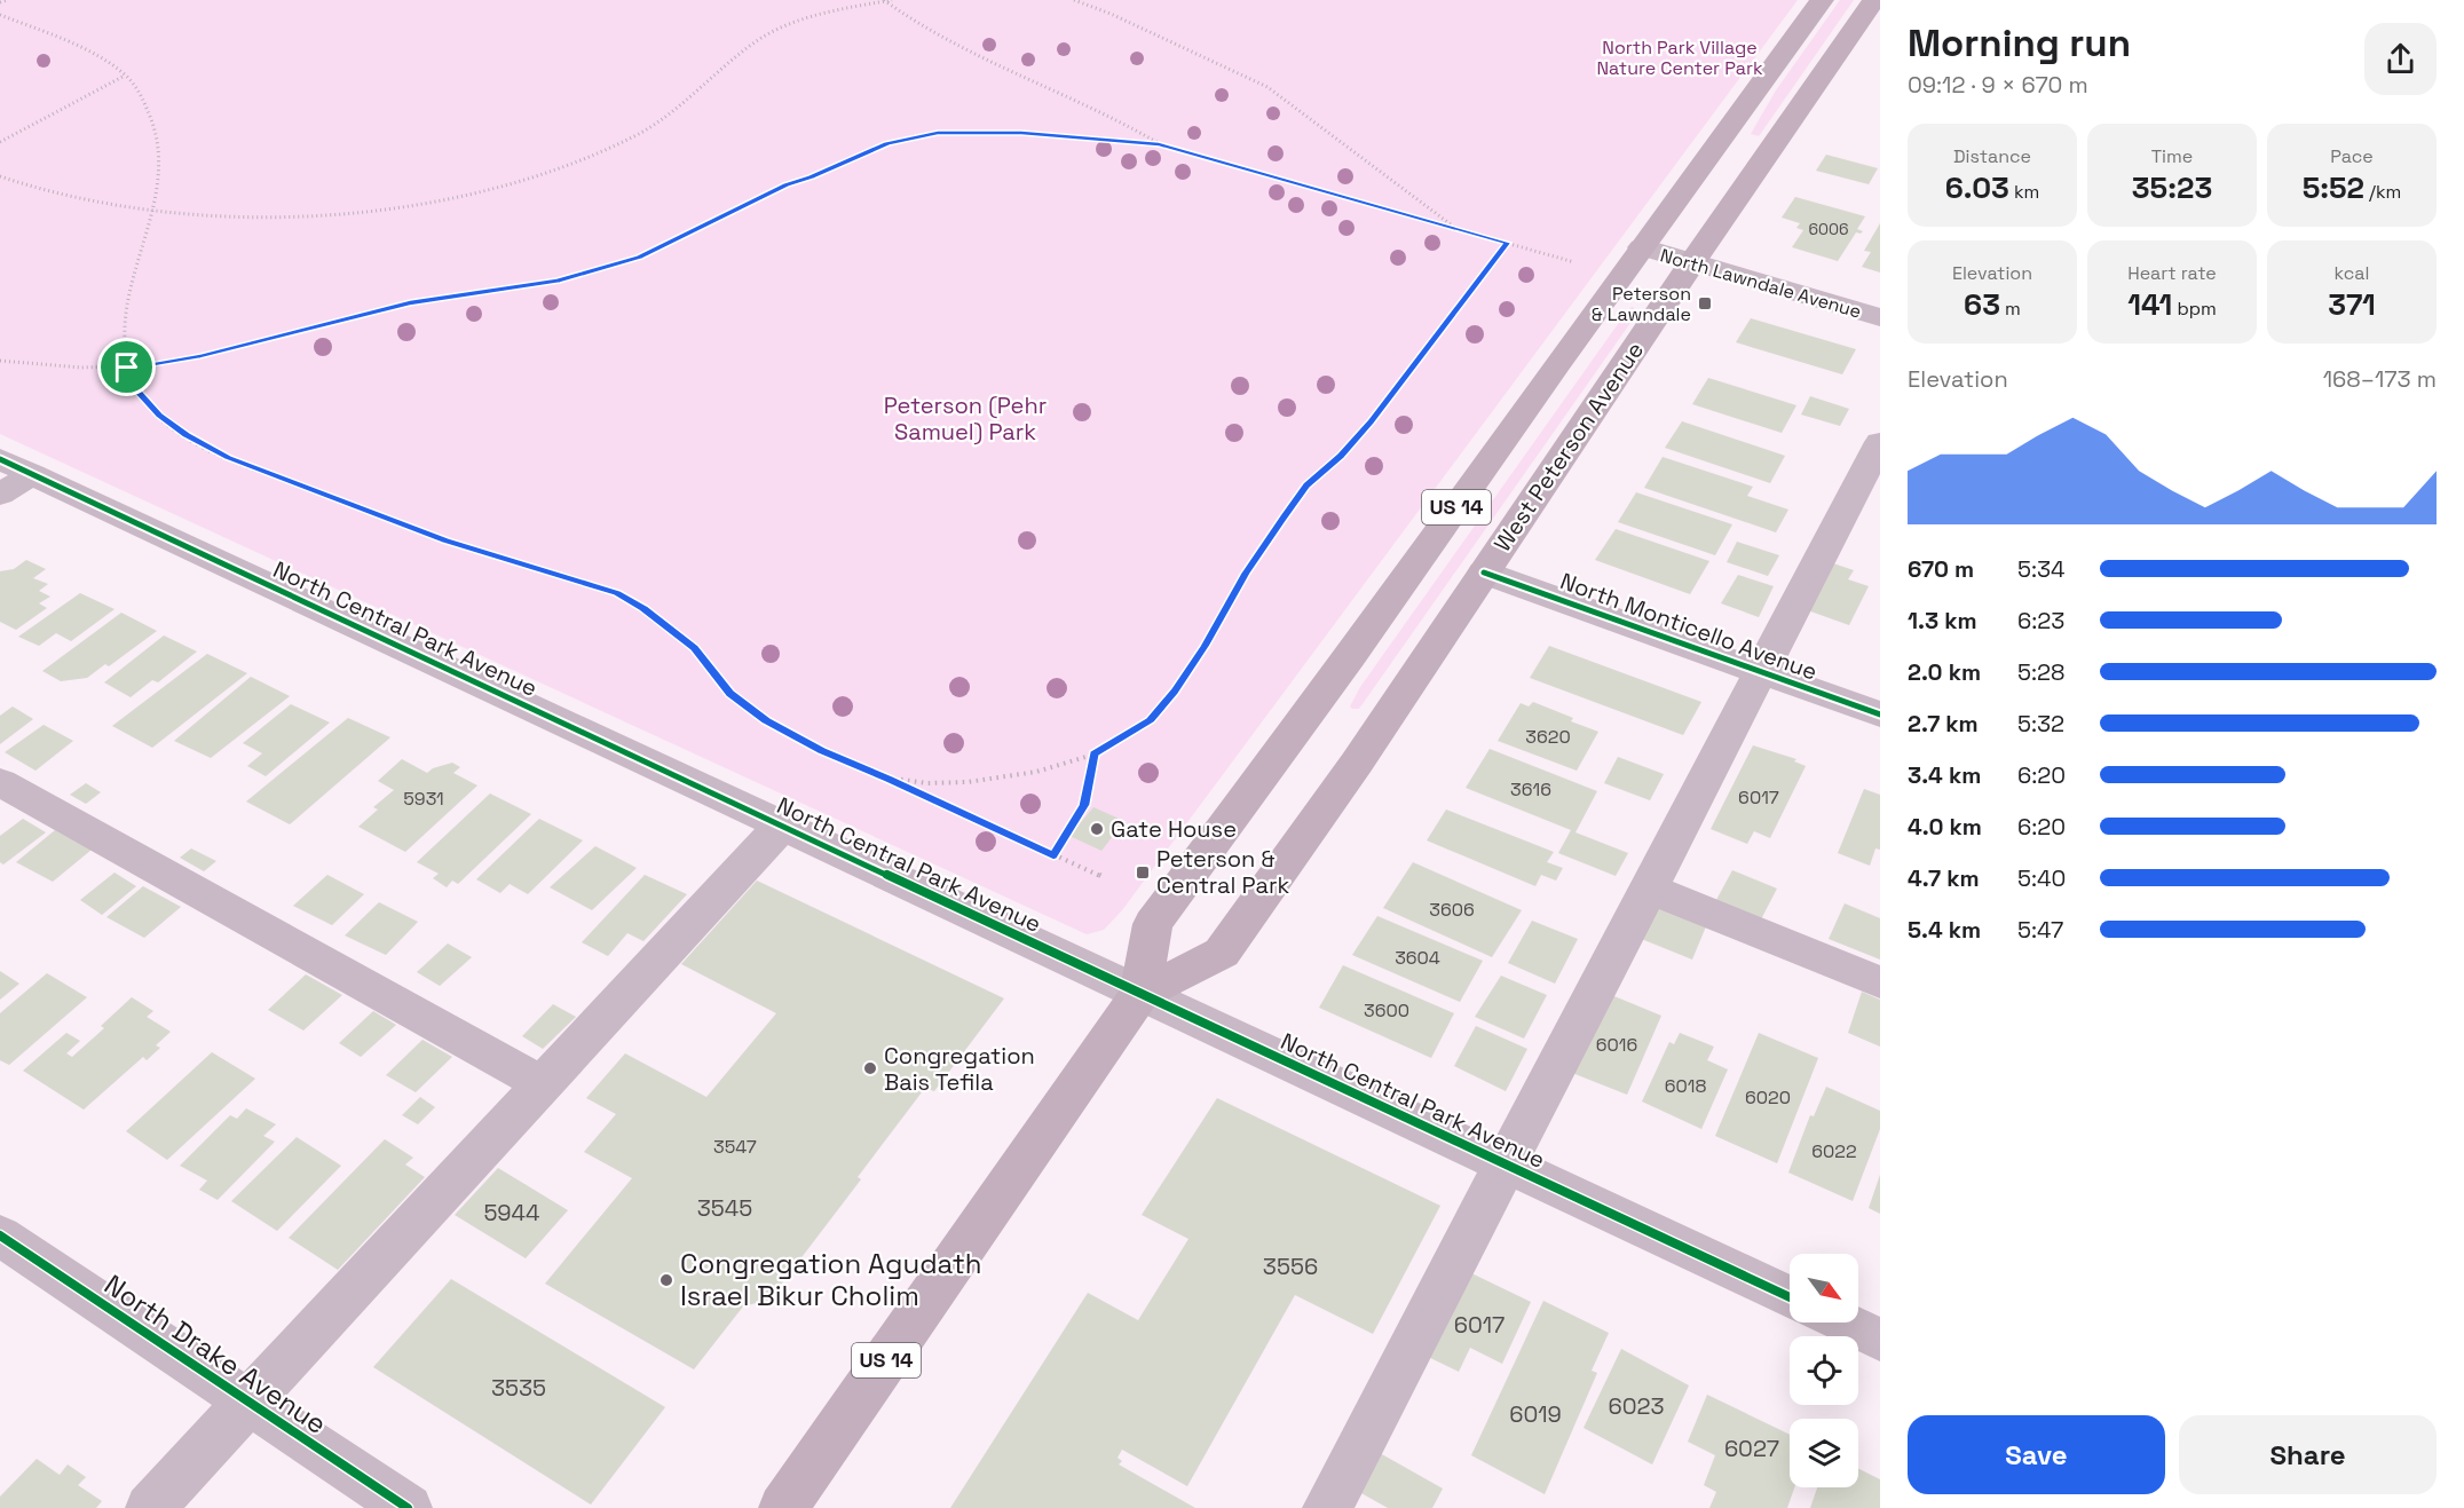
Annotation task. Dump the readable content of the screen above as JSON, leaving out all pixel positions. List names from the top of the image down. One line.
{"streets":{"main road":["West Peterson Avenue","US 14"],"street":["North Lawndale Avenue","North Monticello Avenue","North Central Park Avenue","North Drake Avenue"]},"crossings":[["North Lawndale Avenue","West Peterson Avenue"],["West Peterson Avenue","North Monticello Avenue"],["West Peterson Avenue","North Central Park Avenue"]],"parks":["North Park Village Nature Center Park","Peterson (Pehr Samuel) Park"],"places":{"transit":["Peterson & Lawndale","Peterson & Central Park"],"other":["Gate House","Congregation Bais Tefila","Congregation Agudath Israel Bikur Cholim"]},"house_numbers":["6006","3620","3616","6017","5931","3606","3604","3600","6016","6018","6020","3547","6022","3545","5944","3556","6017","3535","6023","6019","6027"],"north":"bottom right","page":{"heading":["Morning run","09:12 · 9 × 670 m"],"stats":[["Distance","6.03 km"],["Time","35:23"],["Pace","5:52 /km"],["Elevation","63 m"],["Heart rate","141 bpm"],["kcal","371"]],"chart":["Elevation","168–173 m"],"list":[{"name":"670 m","note":"5:34"},{"name":"1.3 km","note":"6:23"},{"name":"2.0 km","note":"5:28"},{"name":"2.7 km","note":"5:32"},{"name":"3.4 km","note":"6:20"},{"name":"4.0 km","note":"6:20"},{"name":"4.7 km","note":"5:40"},{"name":"5.4 km","note":"5:47"}],"buttons":["Save","Share"]}}
